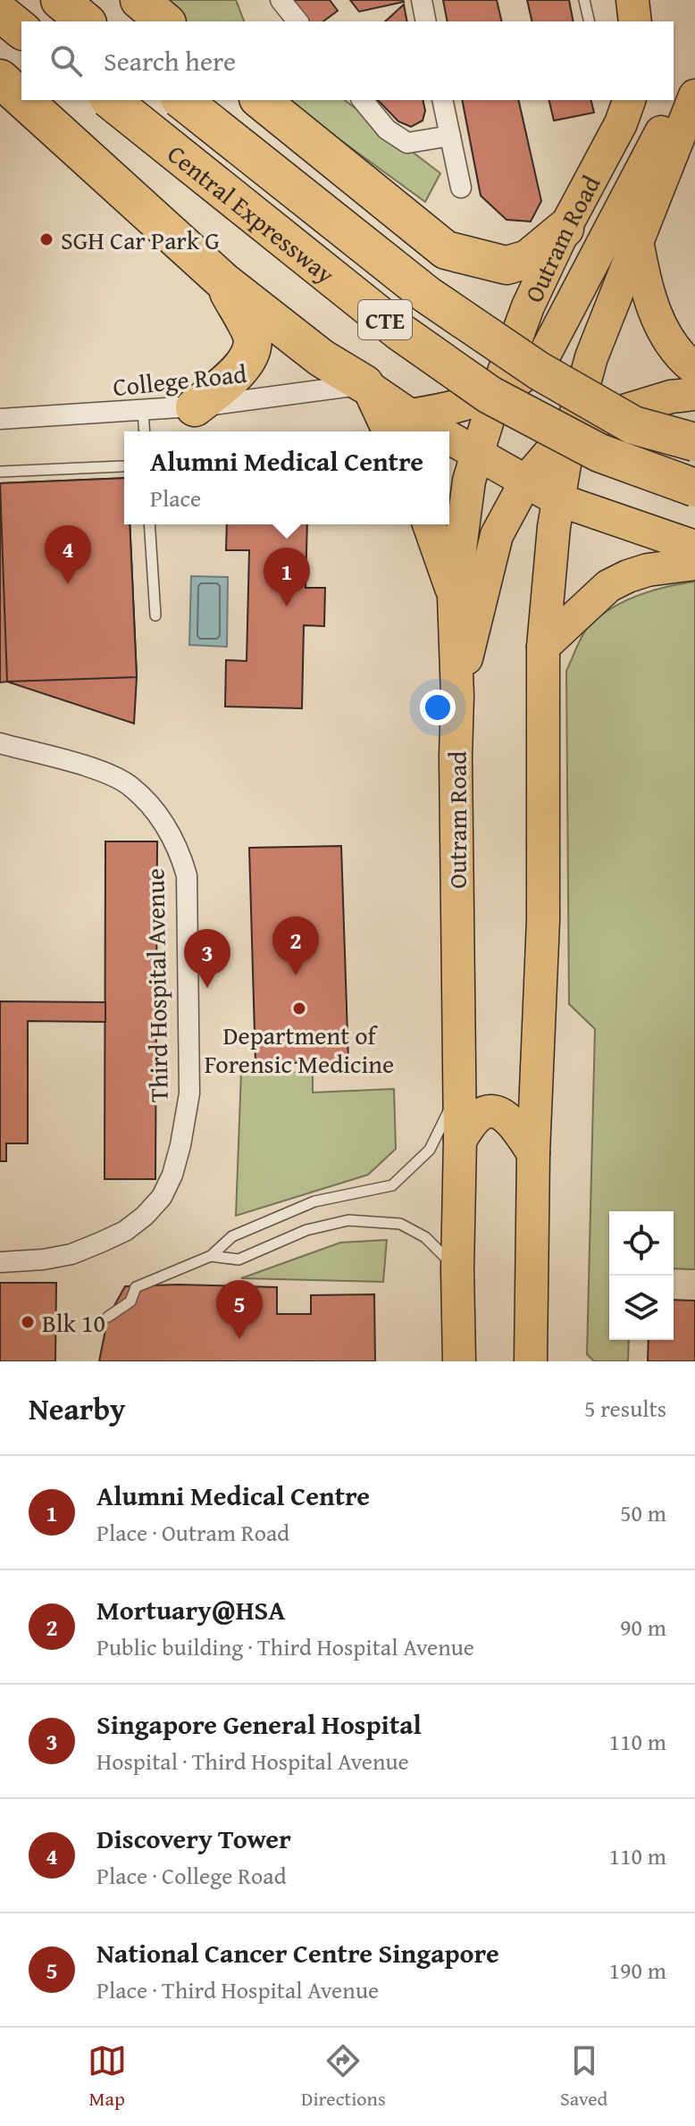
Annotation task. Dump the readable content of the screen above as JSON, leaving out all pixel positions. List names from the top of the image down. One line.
{"streets":{"highway":["Central Expressway","CTE"],"main road":["Outram Road"],"street":["College Road","Third Hospital Avenue"]},"places":["SGH Car Park G","Department of Forensic Medicine","Blk 10"],"page":{"search":"Search here","popup":["Alumni Medical Centre","Place"],"pins":["4","1","2","3","5"],"heading":["Nearby","5 results"],"list":[{"mark":"1","name":"Alumni Medical Centre","note":"Place · Outram Road","value":"50 m"},{"mark":"2","name":"Mortuary@HSA","note":"Public building · Third Hospital Avenue","value":"90 m"},{"mark":"3","name":"Singapore General Hospital","note":"Hospital · Third Hospital Avenue","value":"110 m"},{"mark":"4","name":"Discovery Tower","note":"Place · College Road","value":"110 m"},{"mark":"5","name":"National Cancer Centre Singapore","note":"Place · Third Hospital Avenue","value":"190 m"}],"nav":["Map","Directions","Saved"]}}
